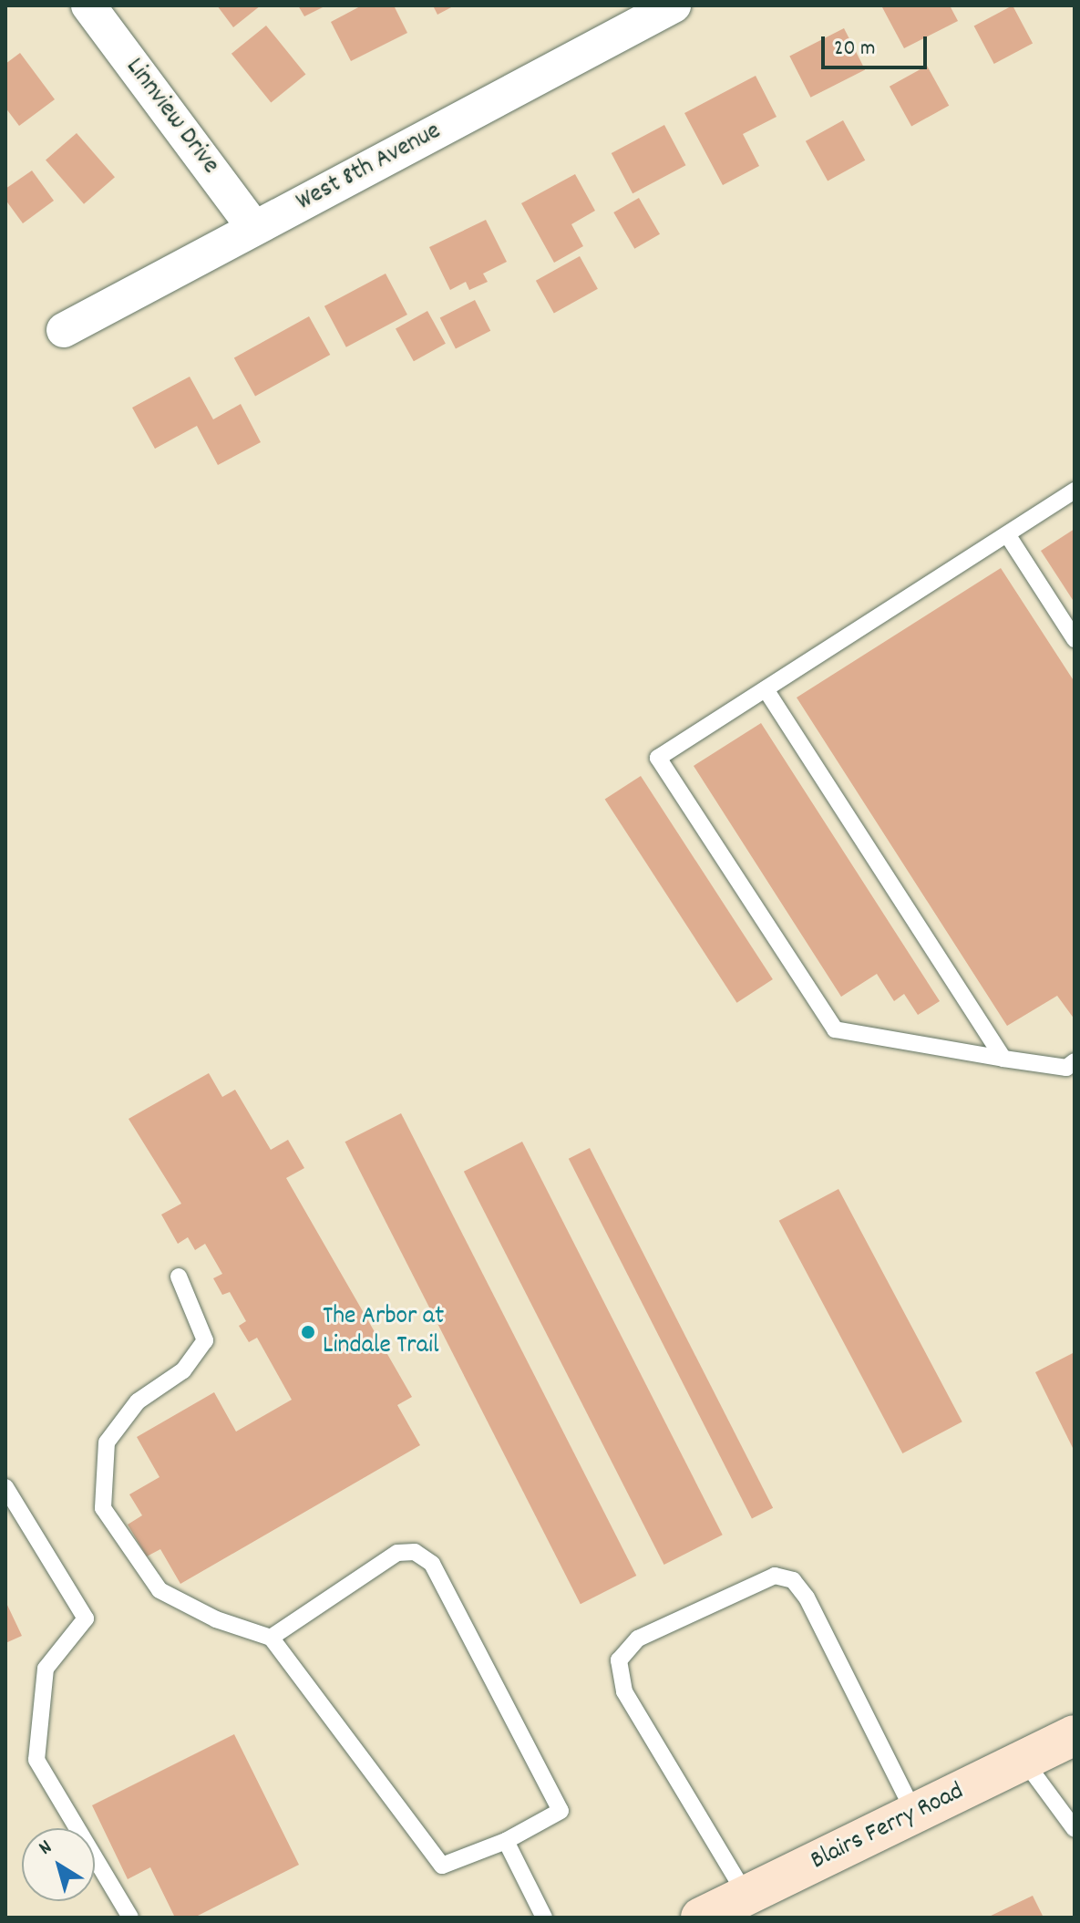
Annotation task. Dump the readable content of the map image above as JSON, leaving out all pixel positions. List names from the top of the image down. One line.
{"streets":{"main road":["Blairs Ferry Road"],"street":["Linnview Drive","West 8th Avenue"]},"crossings":[["Linnview Drive","West 8th Avenue"]],"places":["The Arbor at Lindale Trail"],"scale_bar":"20 m","north":"top left"}
